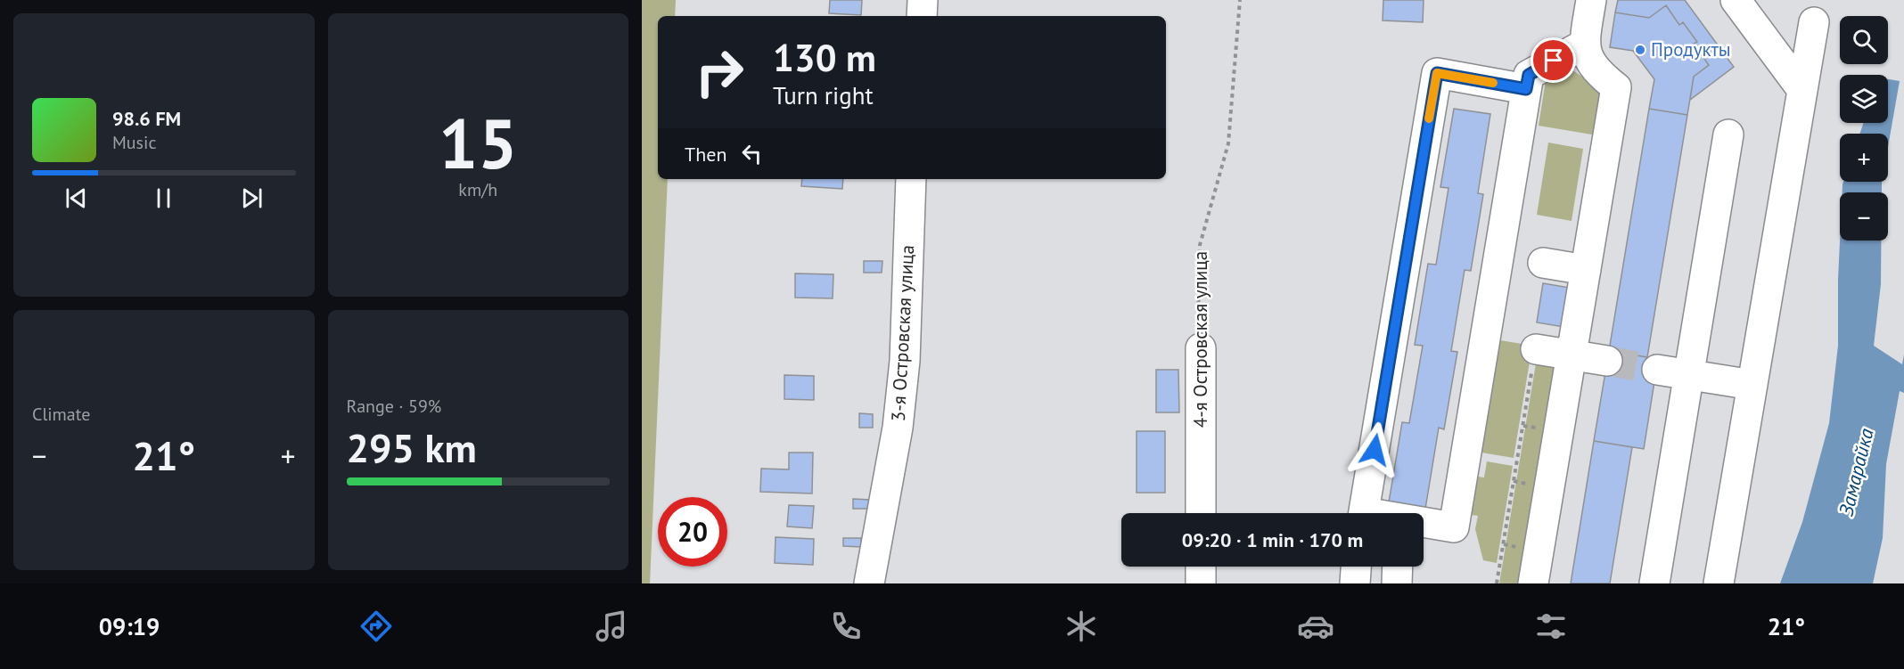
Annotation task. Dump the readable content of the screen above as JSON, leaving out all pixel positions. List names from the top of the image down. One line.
{"streets":{"street":["3-я Островская улица","4-я Островская улица"]},"water":["Замарайка"],"places":["Продукты"],"page":{"tile":[["15","km/h"],"Climate",["Range · 59%","295 km"]],"map_buttons":["+","−"],"turn":["130 m","Turn right"],"song":["98.6 FM","Music"],"then":"Then","heat":["−","21°","+"],"limit":"20","trip":"09:20 · 1 min · 170 m","tabs":["09:19","21°"]}}
